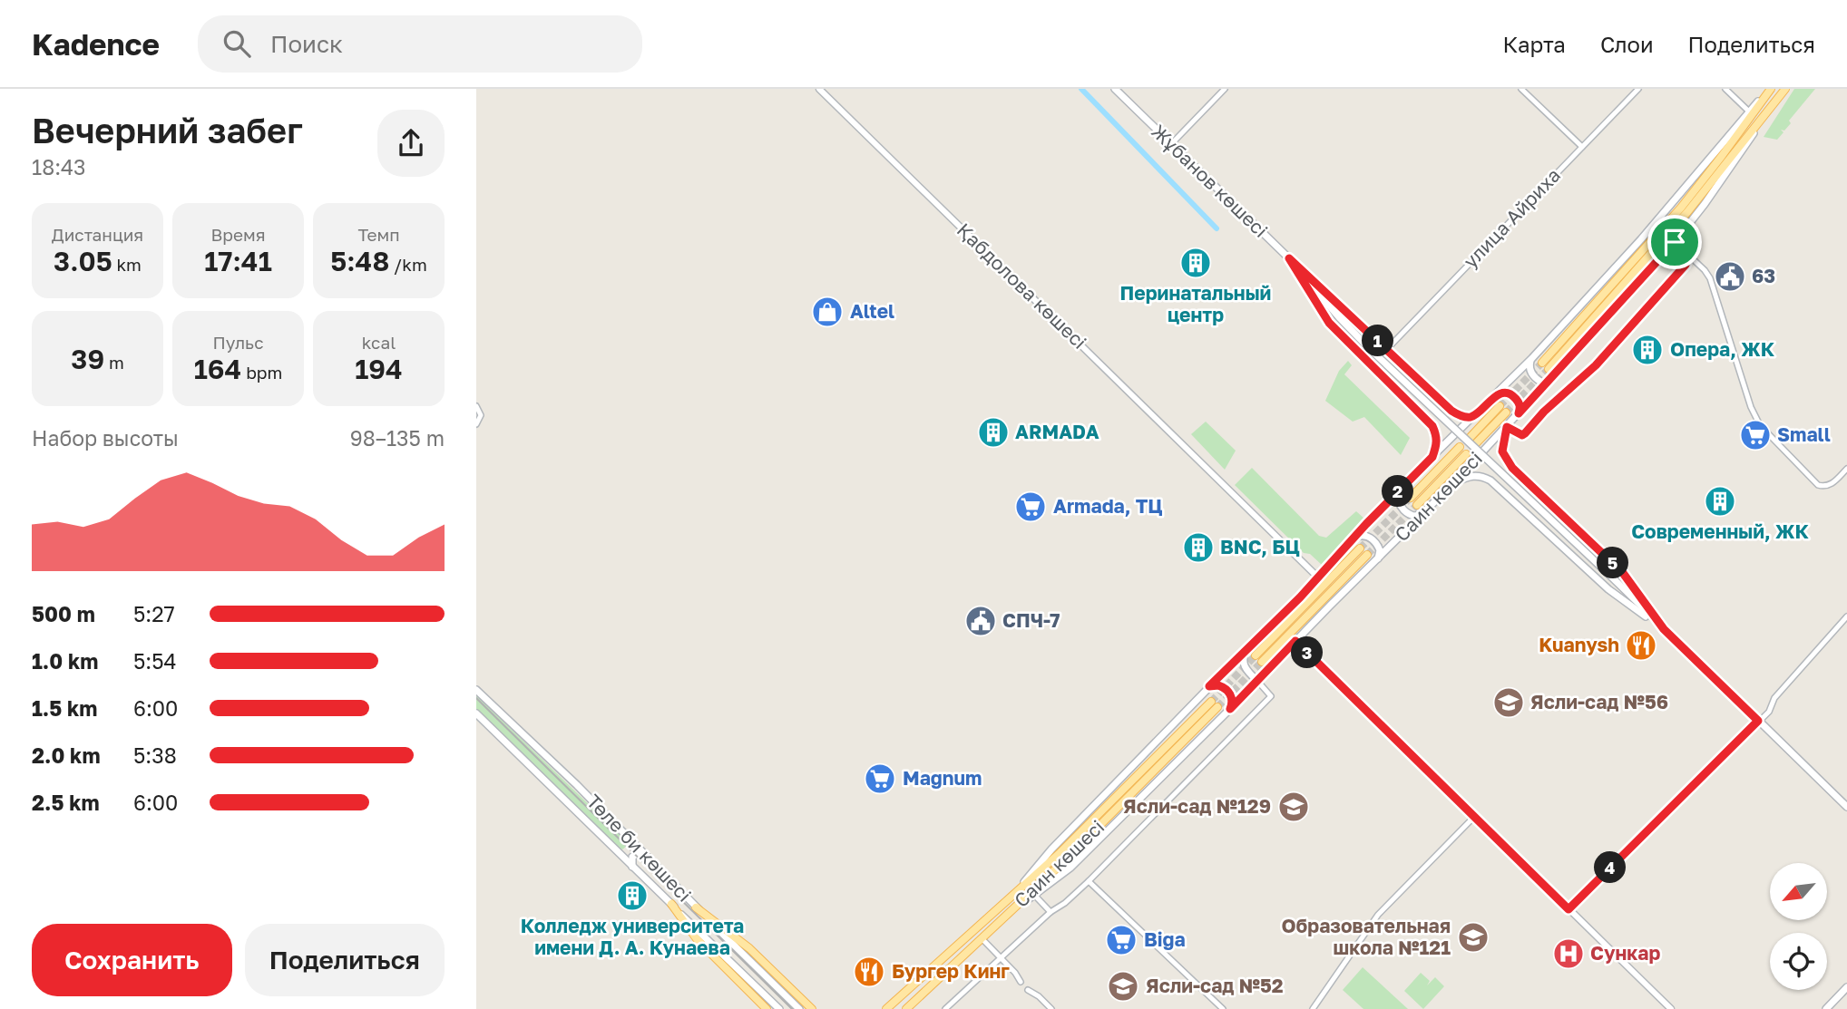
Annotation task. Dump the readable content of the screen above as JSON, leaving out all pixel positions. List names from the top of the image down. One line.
{"streets":{"main road":["Жұбанов көшесі","Саин көшесі","Төле би көшесі"],"street":["улица Айриха","Қабдолова көшесі"]},"crossings":[["Қабдолова көшесі","Саин көшесі"]],"places":{"building":["Перинатальный центр","Опера, ЖК","ARMADA","Современный, ЖК","BNC, БЦ","Колледж университета имени Д. А. Кунаева"],"public building":["63","СПЧ-7"],"shop":["Altel"],"supermarket":["Small","Armada, ТЦ","Magnum","Biga"],"restaurant":["Kuanysh","Бургер Кинг"],"school or university":["Ясли-сад №56","Ясли-сад №129","Образовательная школа №121","Ясли-сад №52"],"hospital":["Сункар"]},"north":"bottom left","page":{"header":"Kadence","search":"Поиск","nav":["Карта","Слои","Поделиться"],"heading":["Вечерний забег","18:43"],"stats":[["Дистанция","3.05 km"],["Время","17:41"],["Темп","5:48 /km"],["39 m"],["Пульс","164 bpm"],["kcal","194"]],"pins":["1","2","5","3","4"],"chart":["Набор высоты","98–135 m"],"list":[{"name":"500 m","note":"5:27"},{"name":"1.0 km","note":"5:54"},{"name":"1.5 km","note":"6:00"},{"name":"2.0 km","note":"5:38"},{"name":"2.5 km","note":"6:00"}],"buttons":["Сохранить","Поделиться"]}}
